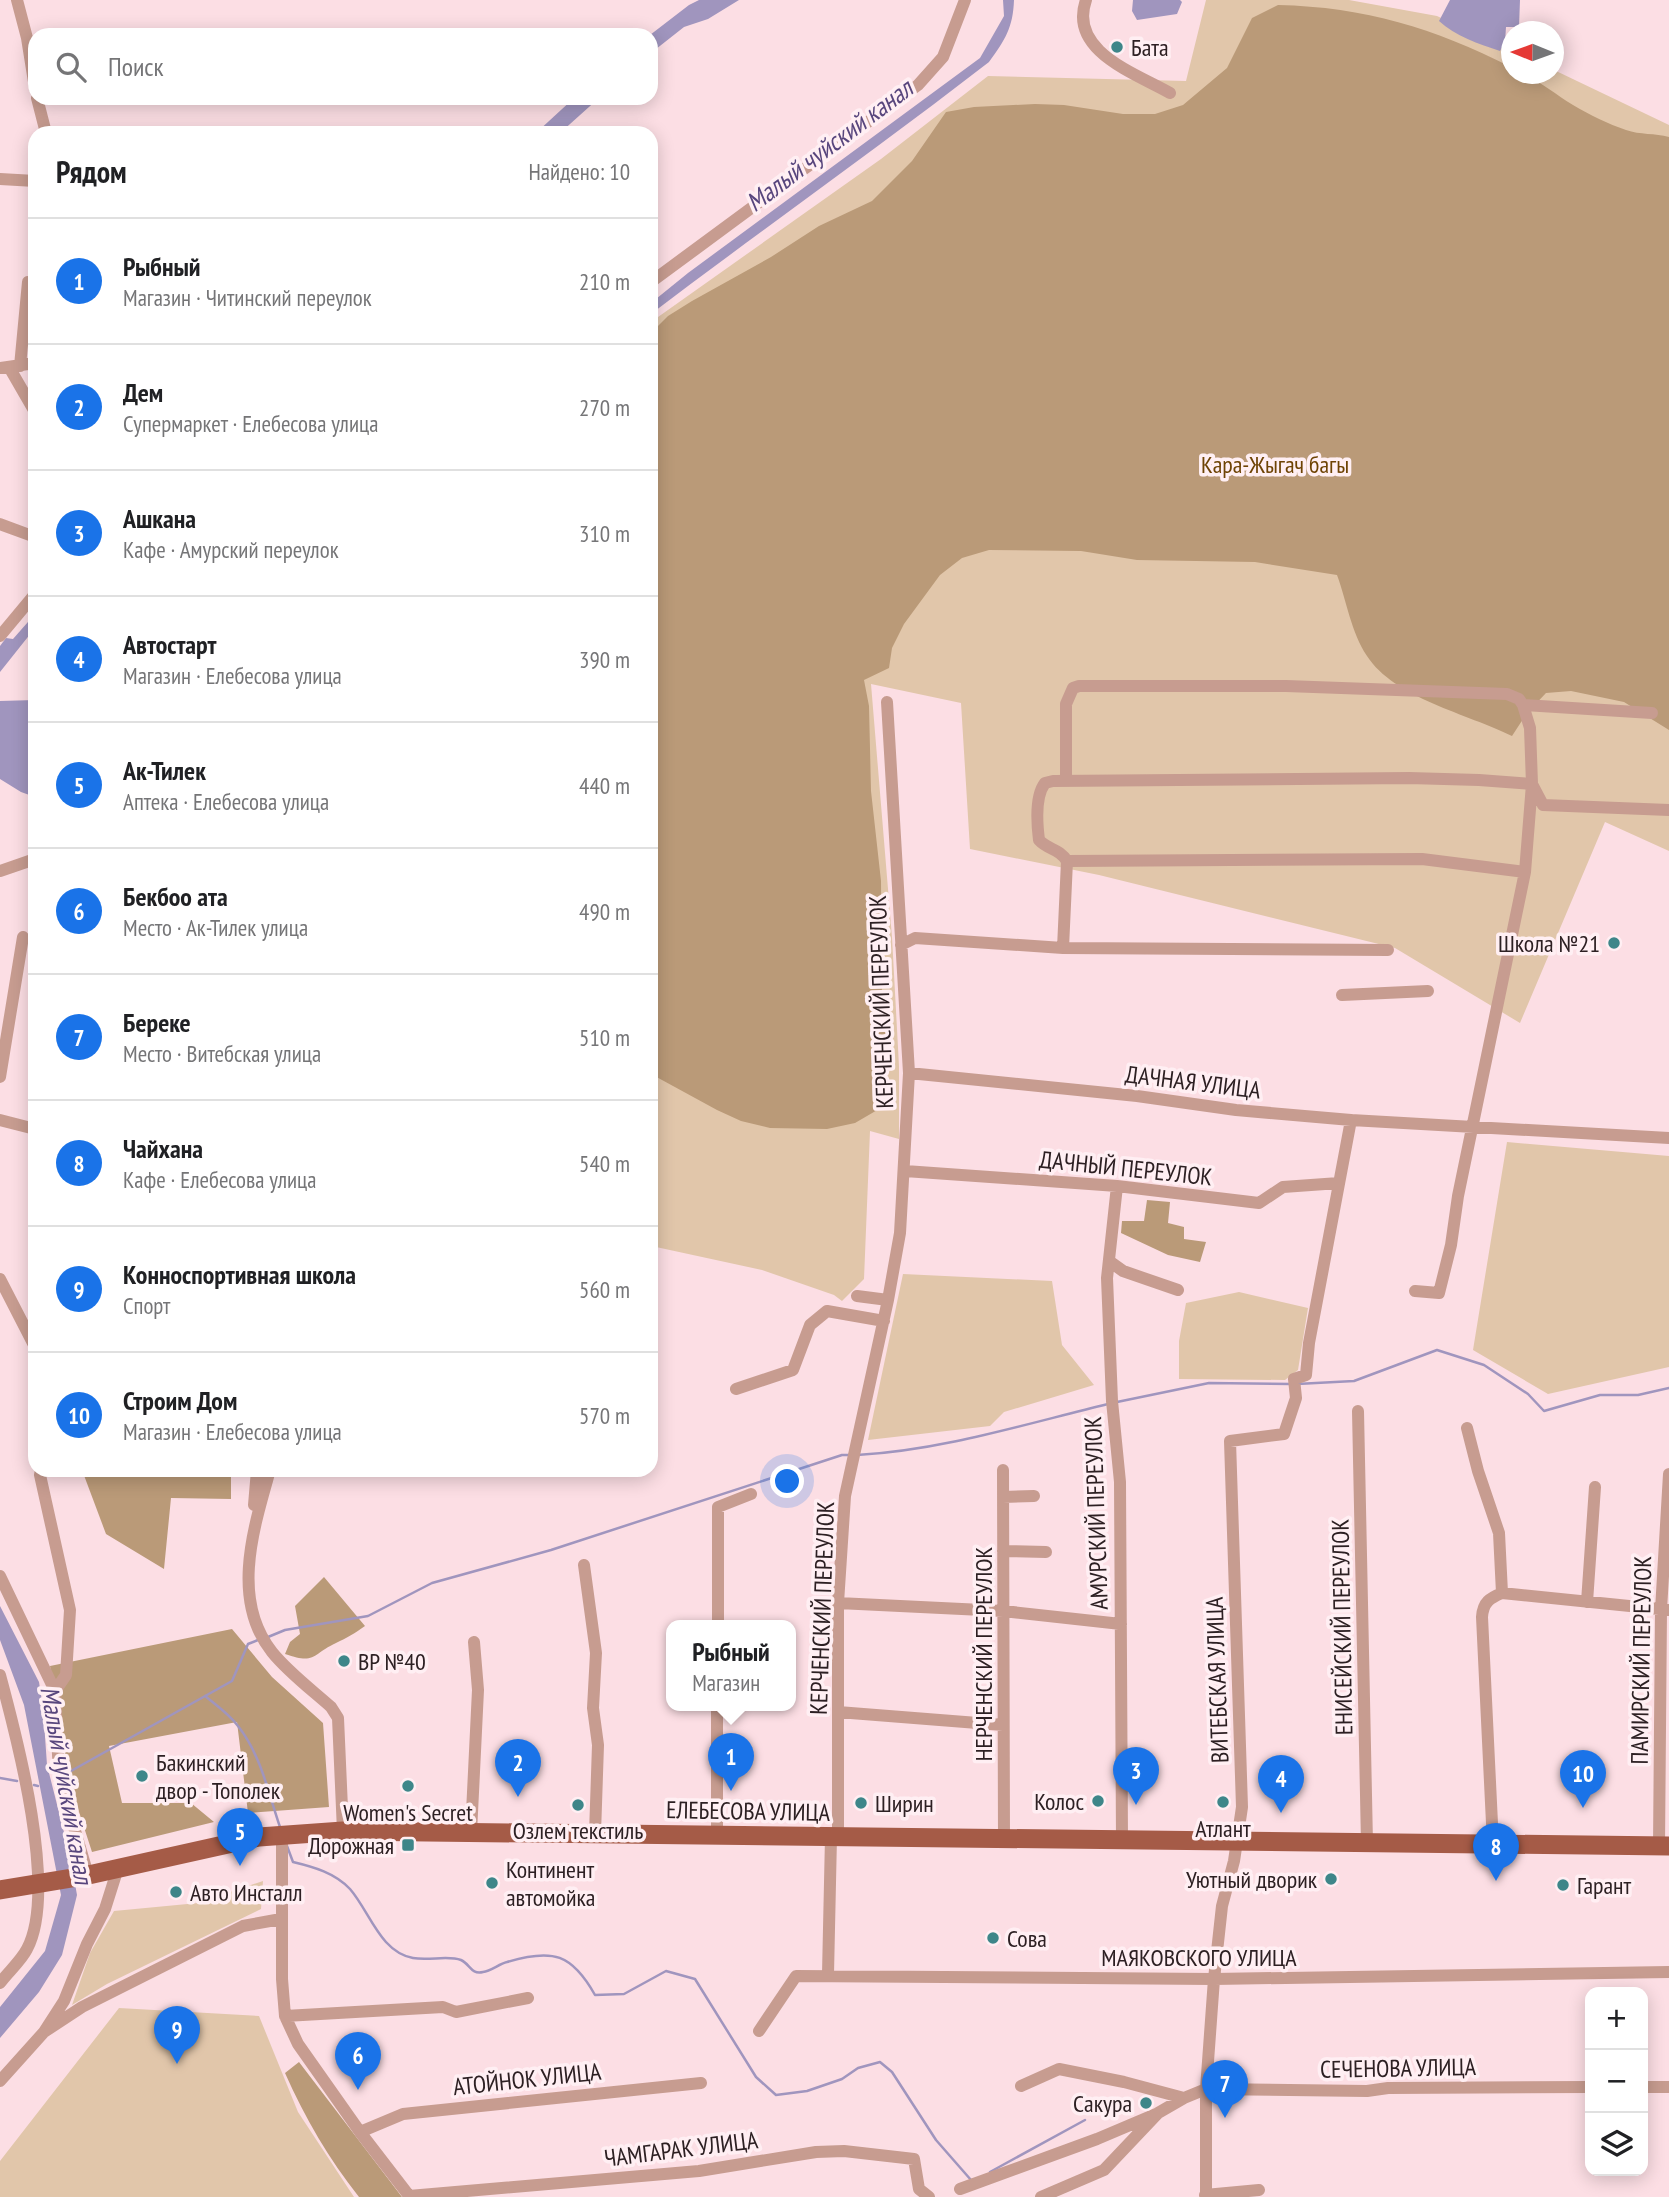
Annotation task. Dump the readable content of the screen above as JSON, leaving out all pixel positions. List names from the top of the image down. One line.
{"streets":{"main road":["ЕЛЕБЕСОВА УЛИЦА"],"street":["КЕРЧЕНСКИЙ ПЕРЕУЛОК","ДАЧНАЯ УЛИЦА","ДАЧНЫЙ ПЕРЕУЛОК","АМУРСКИЙ ПЕРЕУЛОК","ЕНИСЕЙСКИЙ ПЕРЕУЛОК","НЕРЧЕНСКИЙ ПЕРЕУЛОК","ПАМИРСКИЙ ПЕРЕУЛОК","ВИТЕБСКАЯ УЛИЦА","МАЯКОВСКОГО УЛИЦА","СЕЧЕНОВА УЛИЦА","АТОЙНОК УЛИЦА","ЧАМГАРАК УЛИЦА"]},"crossings":[["КЕРЧЕНСКИЙ ПЕРЕУЛОК","ДАЧНАЯ УЛИЦА"],["КЕРЧЕНСКИЙ ПЕРЕУЛОК","ДАЧНЫЙ ПЕРЕУЛОК"],["КЕРЧЕНСКИЙ ПЕРЕУЛОК","ЕЛЕБЕСОВА УЛИЦА"],["КЕРЧЕНСКИЙ ПЕРЕУЛОК","МАЯКОВСКОГО УЛИЦА"],["ДАЧНЫЙ ПЕРЕУЛОК","АМУРСКИЙ ПЕРЕУЛОК"],["ДАЧНЫЙ ПЕРЕУЛОК","ВИТЕБСКАЯ УЛИЦА"],["АМУРСКИЙ ПЕРЕУЛОК","ЕЛЕБЕСОВА УЛИЦА"],["ЕНИСЕЙСКИЙ ПЕРЕУЛОК","ЕЛЕБЕСОВА УЛИЦА"],["НЕРЧЕНСКИЙ ПЕРЕУЛОК","ЕЛЕБЕСОВА УЛИЦА"],["ПАМИРСКИЙ ПЕРЕУЛОК","ЕЛЕБЕСОВА УЛИЦА"],["ВИТЕБСКАЯ УЛИЦА","ЕЛЕБЕСОВА УЛИЦА"],["ВИТЕБСКАЯ УЛИЦА","МАЯКОВСКОГО УЛИЦА"],["ВИТЕБСКАЯ УЛИЦА","СЕЧЕНОВА УЛИЦА"]],"water":["Малый чуйский канал"],"parks":["Кара-Жыгач багы"],"places":{"other":["Бата","Школа №21","BP №40","Бакинский двор - Тополек","Women's Secret","Колос","Атлант","Ширин","Озлем текстиль","Уютный дворик","Континент автомойка","Гарант","Авто Инсталл","Сова","Сакура"],"transit":["Дорожная"]},"north":"left","page":{"search":"Поиск","heading":["Рядом","Найдено: 10"],"list":[{"mark":"1","name":"Рыбный","note":"Магазин · Читинский переулок","value":"210 m"},{"mark":"2","name":"Дем","note":"Супермаркет · Елебесова улица","value":"270 m"},{"mark":"3","name":"Ашкана","note":"Кафе · Амурский переулок","value":"310 m"},{"mark":"4","name":"Автостарт","note":"Магазин · Елебесова улица","value":"390 m"},{"mark":"5","name":"Ак-Тилек","note":"Аптека · Елебесова улица","value":"440 m"},{"mark":"6","name":"Бекбоо ата","note":"Место · Ак-Тилек улица","value":"490 m"},{"mark":"7","name":"Береке","note":"Место · Витебская улица","value":"510 m"},{"mark":"8","name":"Чайхана","note":"Кафе · Елебесова улица","value":"540 m"},{"mark":"9","name":"Конноспортивная школа","note":"Спорт","value":"560 m"},{"mark":"10","name":"Строим Дом","note":"Магазин · Елебесова улица","value":"570 m"}],"popup":["Рыбный","Магазин"],"pins":["1","2","3","10","4","5","8","9","6","7"],"map_buttons":["+","−"]}}
